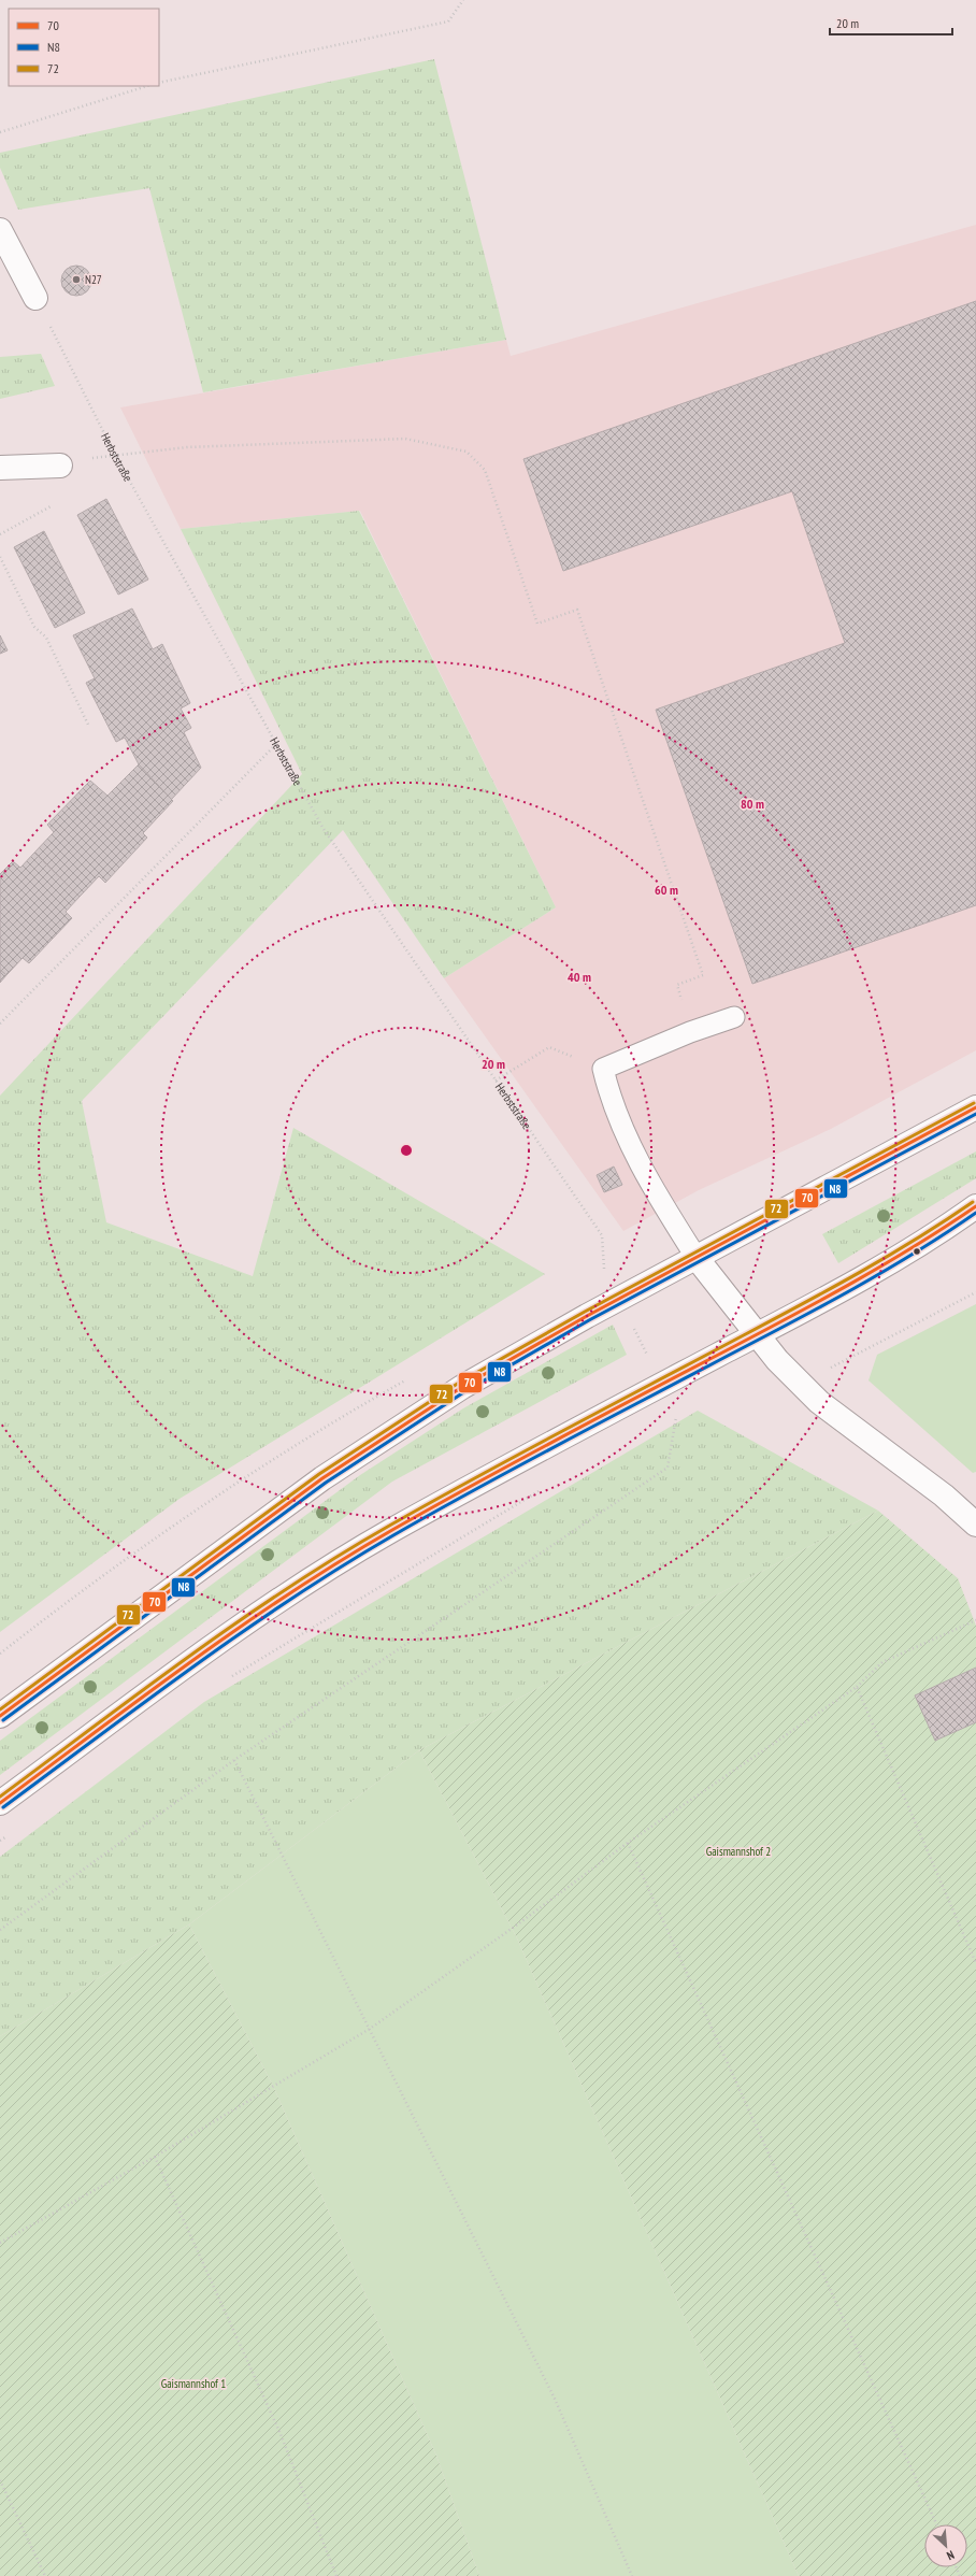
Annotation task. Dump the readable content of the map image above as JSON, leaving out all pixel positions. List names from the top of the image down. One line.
{"streets":{"path":["Herbststraße"]},"parks":["Gaismannshof 2","Gaismannshof 1"],"places":["N27"],"lines":["transit line 72","transit line 70","transit line N8"],"legend":["70","N8","72"],"scale_bar":"20 m","north":"bottom right","rings":["80 m","60 m","40 m","20 m"]}
